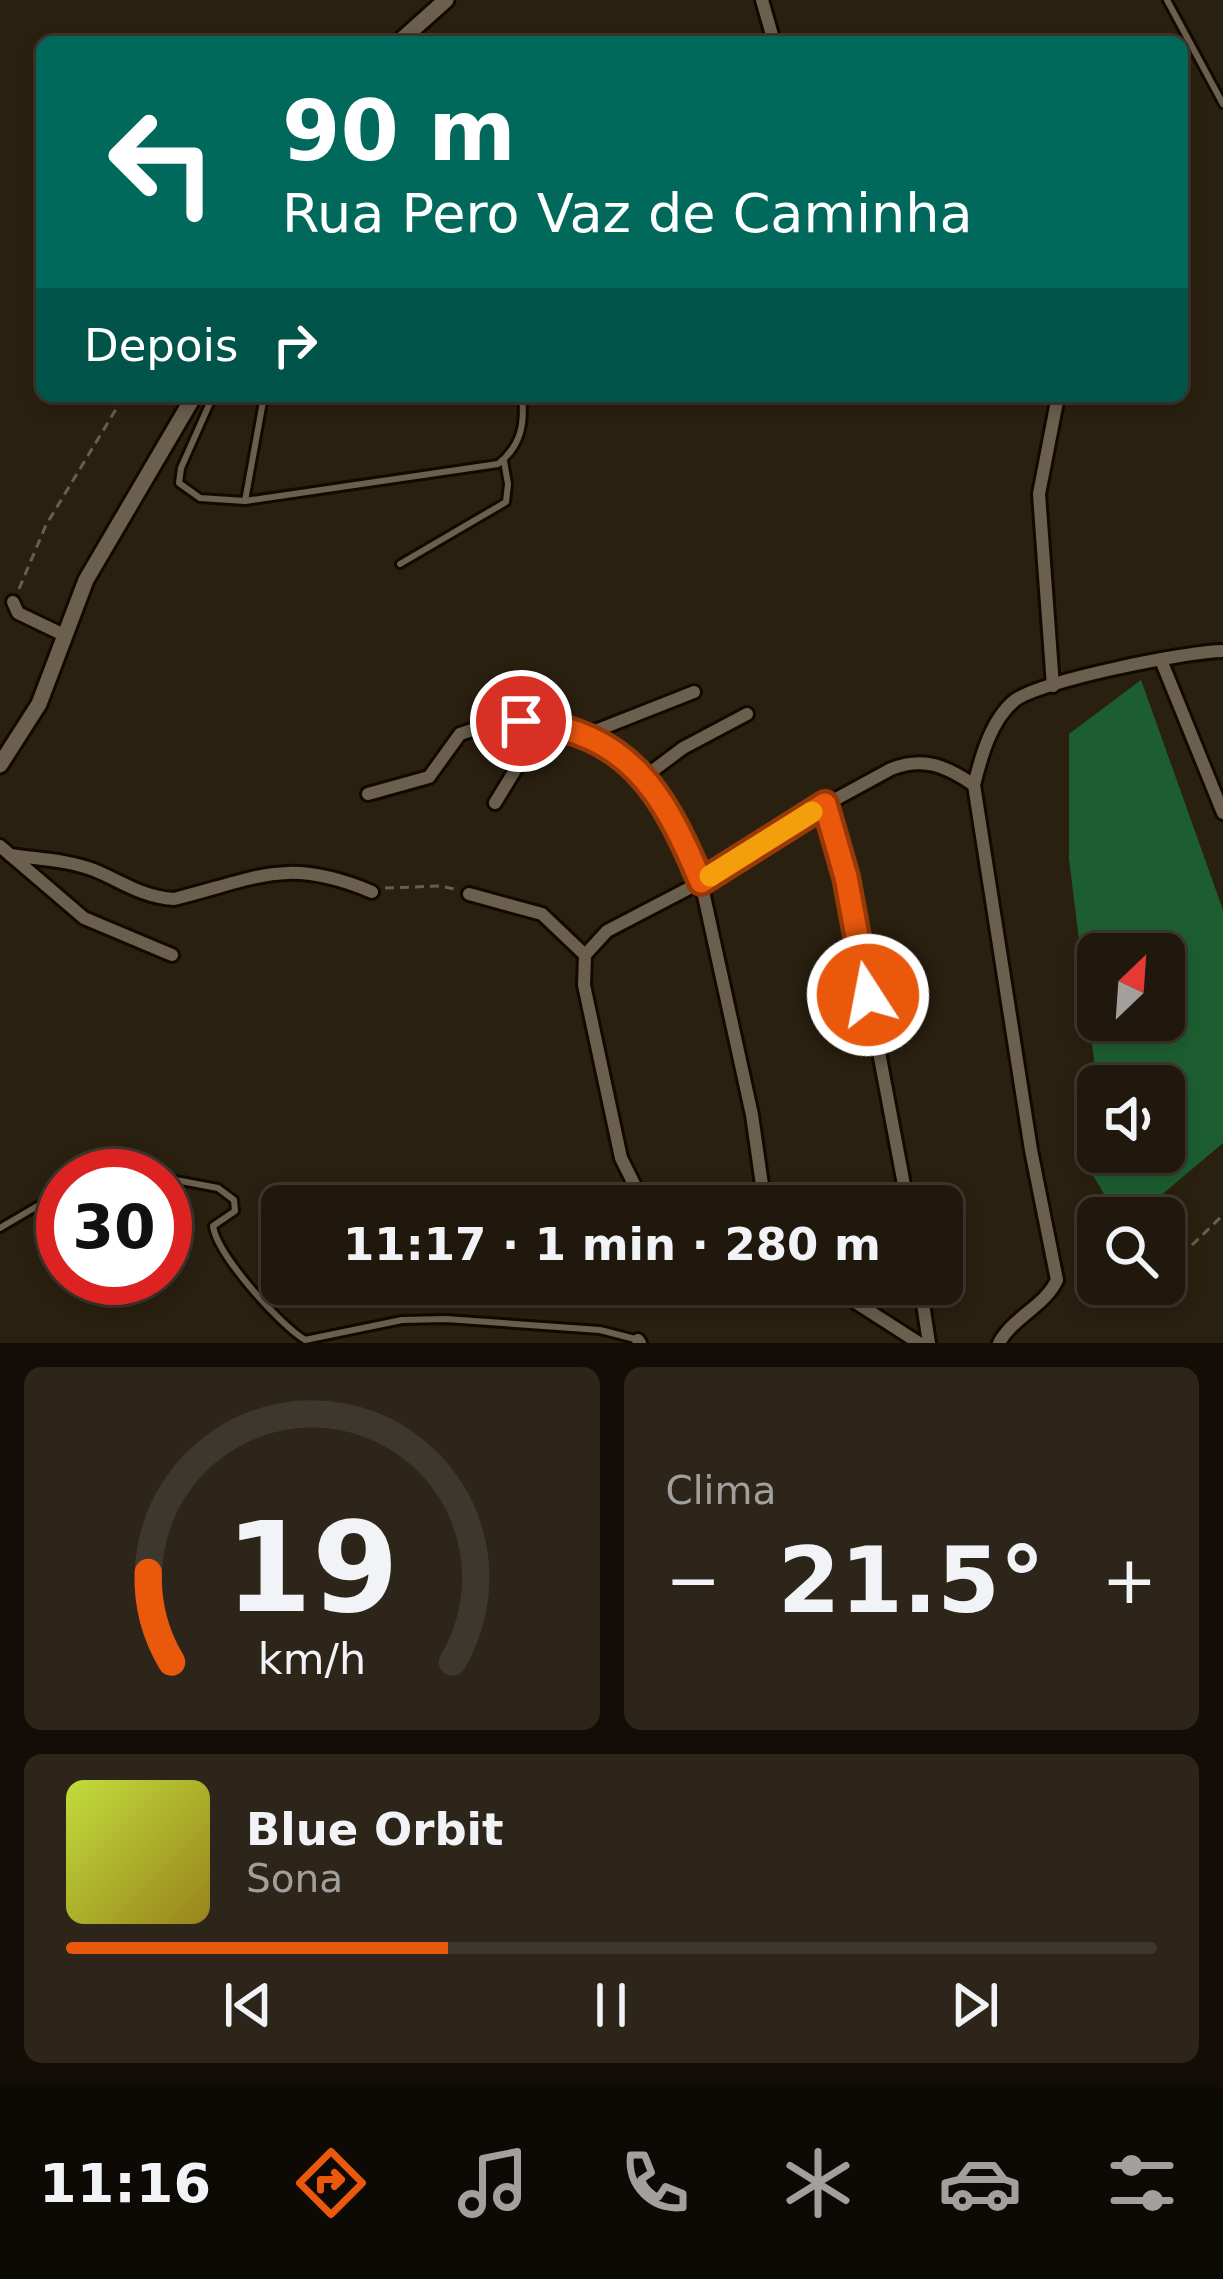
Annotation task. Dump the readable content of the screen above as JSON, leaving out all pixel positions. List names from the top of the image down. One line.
{"north":"top right","page":{"turn":["90 m","Rua Pero Vaz de Caminha"],"then":"Depois","limit":"30","trip":"11:17 · 1 min · 280 m","tile":"Clima","heat":["−","21.5°","+"],"song":["Blue Orbit","Sona"],"tabs":"11:16","gauge":["19","km/h"]}}
